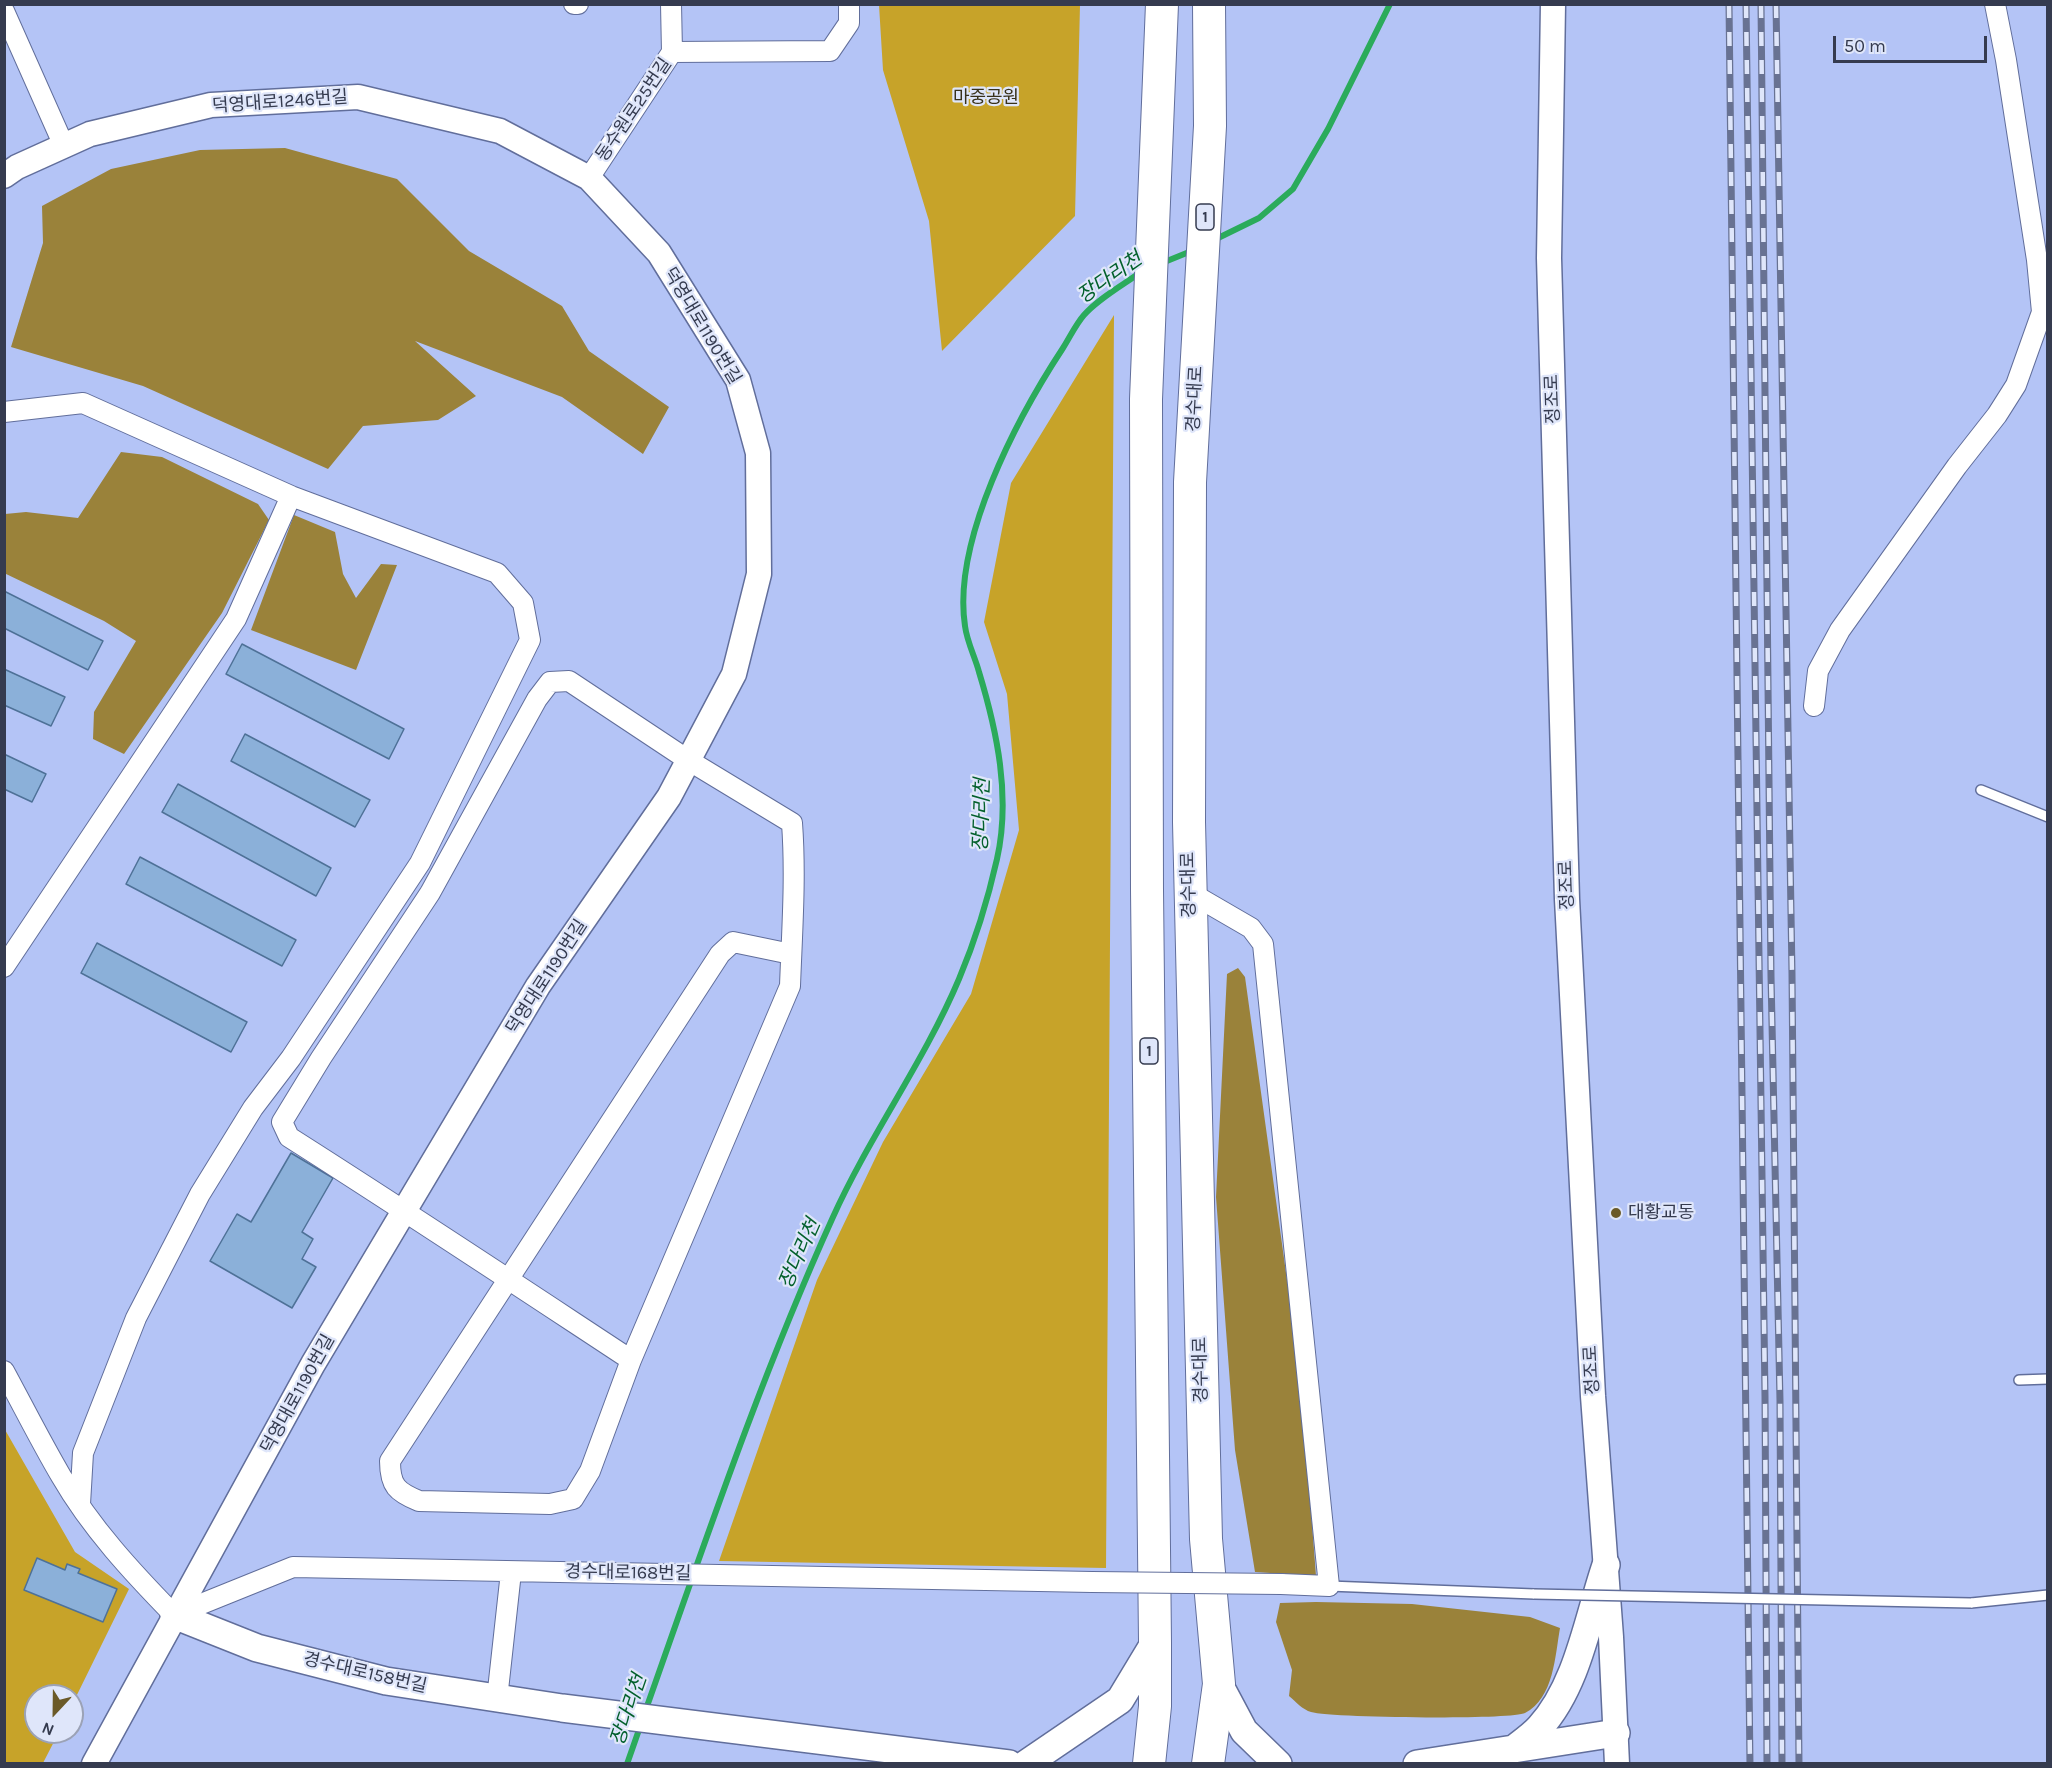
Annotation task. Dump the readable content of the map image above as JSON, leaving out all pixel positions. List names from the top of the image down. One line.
{"streets":{"main road":["1","경수대로","경수대로158번길"],"street":["덕영대로1246번길","동수원로25번길","덕영대로1190번길","정조로","경수대로168번길"]},"crossings":[["덕영대로1246번길","동수원로25번길"],["덕영대로1246번길","덕영대로1190번길"],["동수원로25번길","덕영대로1190번길"],["덕영대로1190번길","경수대로168번길"],["덕영대로1190번길","경수대로158번길"],["경수대로168번길","경수대로158번길"]],"water":["장다리천"],"parks":["마중공원"],"places":["대황교동"],"scale_bar":"50 m","north":"bottom"}
